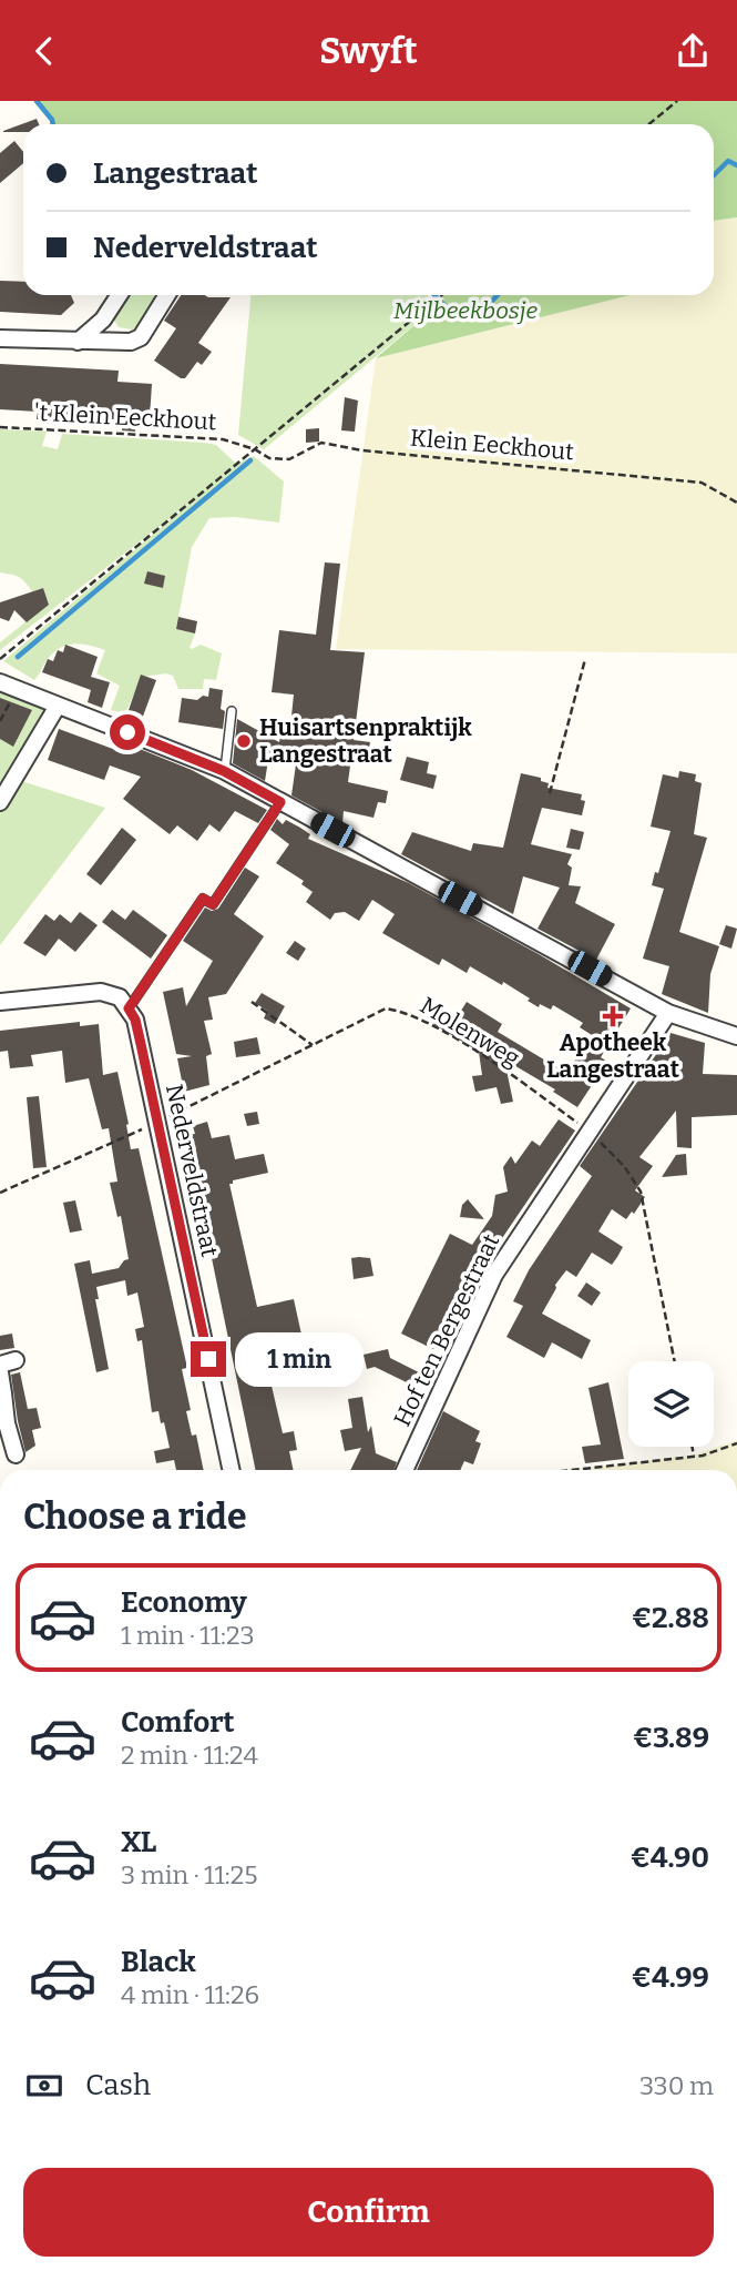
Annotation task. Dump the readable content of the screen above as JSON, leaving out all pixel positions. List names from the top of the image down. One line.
{"streets":{"street":["Nederveldstraat","Hof ten Bergestraat"],"path":["'t Klein Eeckhout","Klein Eeckhout","Molenweg"]},"crossings":[["'t Klein Eeckhout","Klein Eeckhout"],["Molenweg","Nederveldstraat"],["Molenweg","Hof ten Bergestraat"]],"parks":["Mijlbeekbosje"],"places":{"other":["Huisartsenpraktijk Langestraat"],"health":["Apotheek Langestraat"]},"page":{"header":"Swyft","banner":["Langestraat","Nederveldstraat"],"bubble":"1 min","heading":"Choose a ride","list":[{"name":"Economy","note":"1 min · 11:23","value":"€2.88"},{"name":"Comfort","note":"2 min · 11:24","value":"€3.89"},{"name":"XL","note":"3 min · 11:25","value":"€4.90"},{"name":"Black","note":"4 min · 11:26","value":"€4.99"}],"pay":["Cash","330 m"],"buttons":"Confirm"}}
